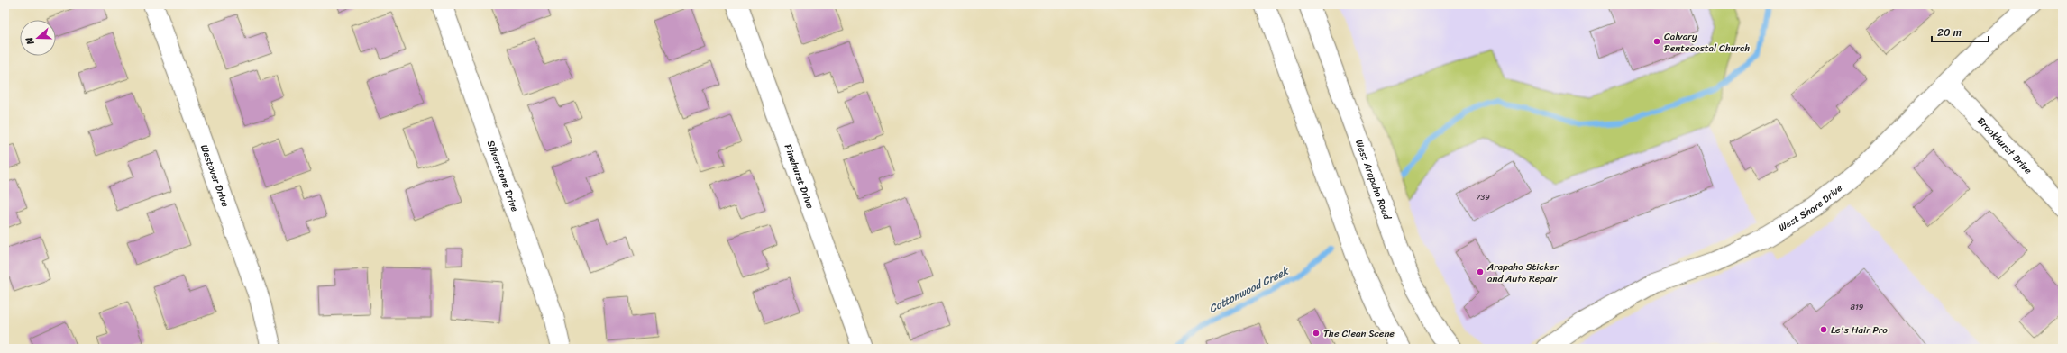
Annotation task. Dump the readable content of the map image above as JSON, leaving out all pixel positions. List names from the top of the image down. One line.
{"streets":{"street":["Brookhurst Drive","Westover Drive","Silverstone Drive","Pinehurst Drive","West Arapaho Road","West Shore Drive"]},"crossings":[["Brookhurst Drive","West Shore Drive"]],"water":["Cottonwood Creek"],"places":["Calvary Pentecostal Church","Arapaho Sticker and Auto Repair","Le's Hair Pro","The Clean Scene"],"house_numbers":["739","819"],"scale_bar":"20 m","north":"left"}
